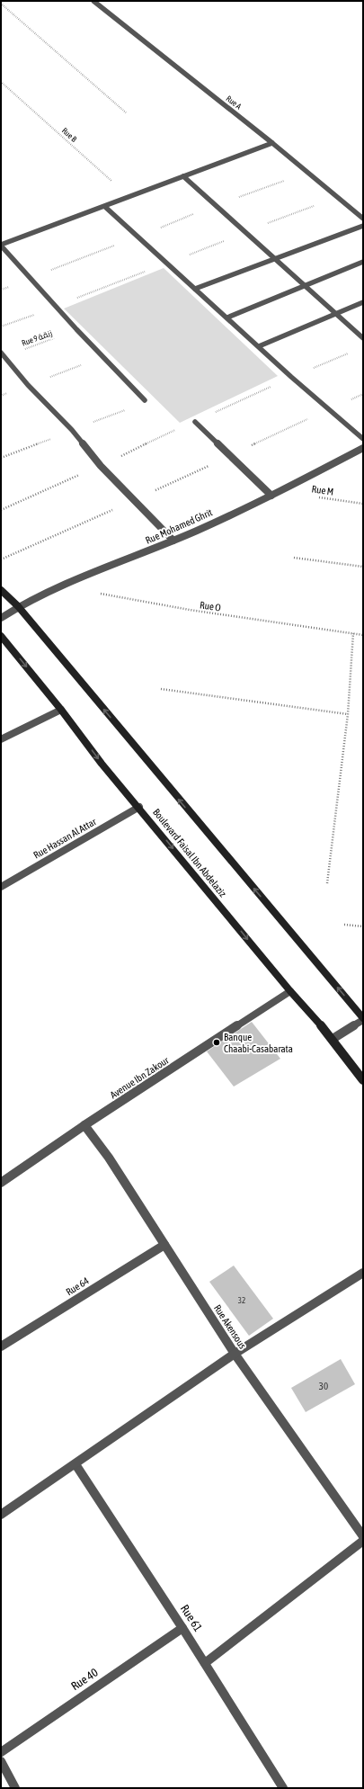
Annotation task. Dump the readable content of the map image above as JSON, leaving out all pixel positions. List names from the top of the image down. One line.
{"streets":{"main road":["Boulevard Faisal Ibn Abdelaziz"],"street":["Rue A","Rue Mohamed Ghrit","Rue Hassan Al Attar","Avenue Ibn Zakour","Rue 64","Rue Akensous","Rue 61","Rue 40"],"path":["Rue B","Rue 9 زنقة","Rue M","Rue O"]},"crossings":[["Rue M","Rue Mohamed Ghrit"],["Rue Hassan Al Attar","Boulevard Faisal Ibn Abdelaziz"],["Boulevard Faisal Ibn Abdelaziz","Avenue Ibn Zakour"],["Avenue Ibn Zakour","Rue Akensous"],["Rue 64","Rue Akensous"],["Rue 61","Rue 40"]],"places":["Banque Chaabi-Casabarata"],"house_numbers":["32","30"]}
